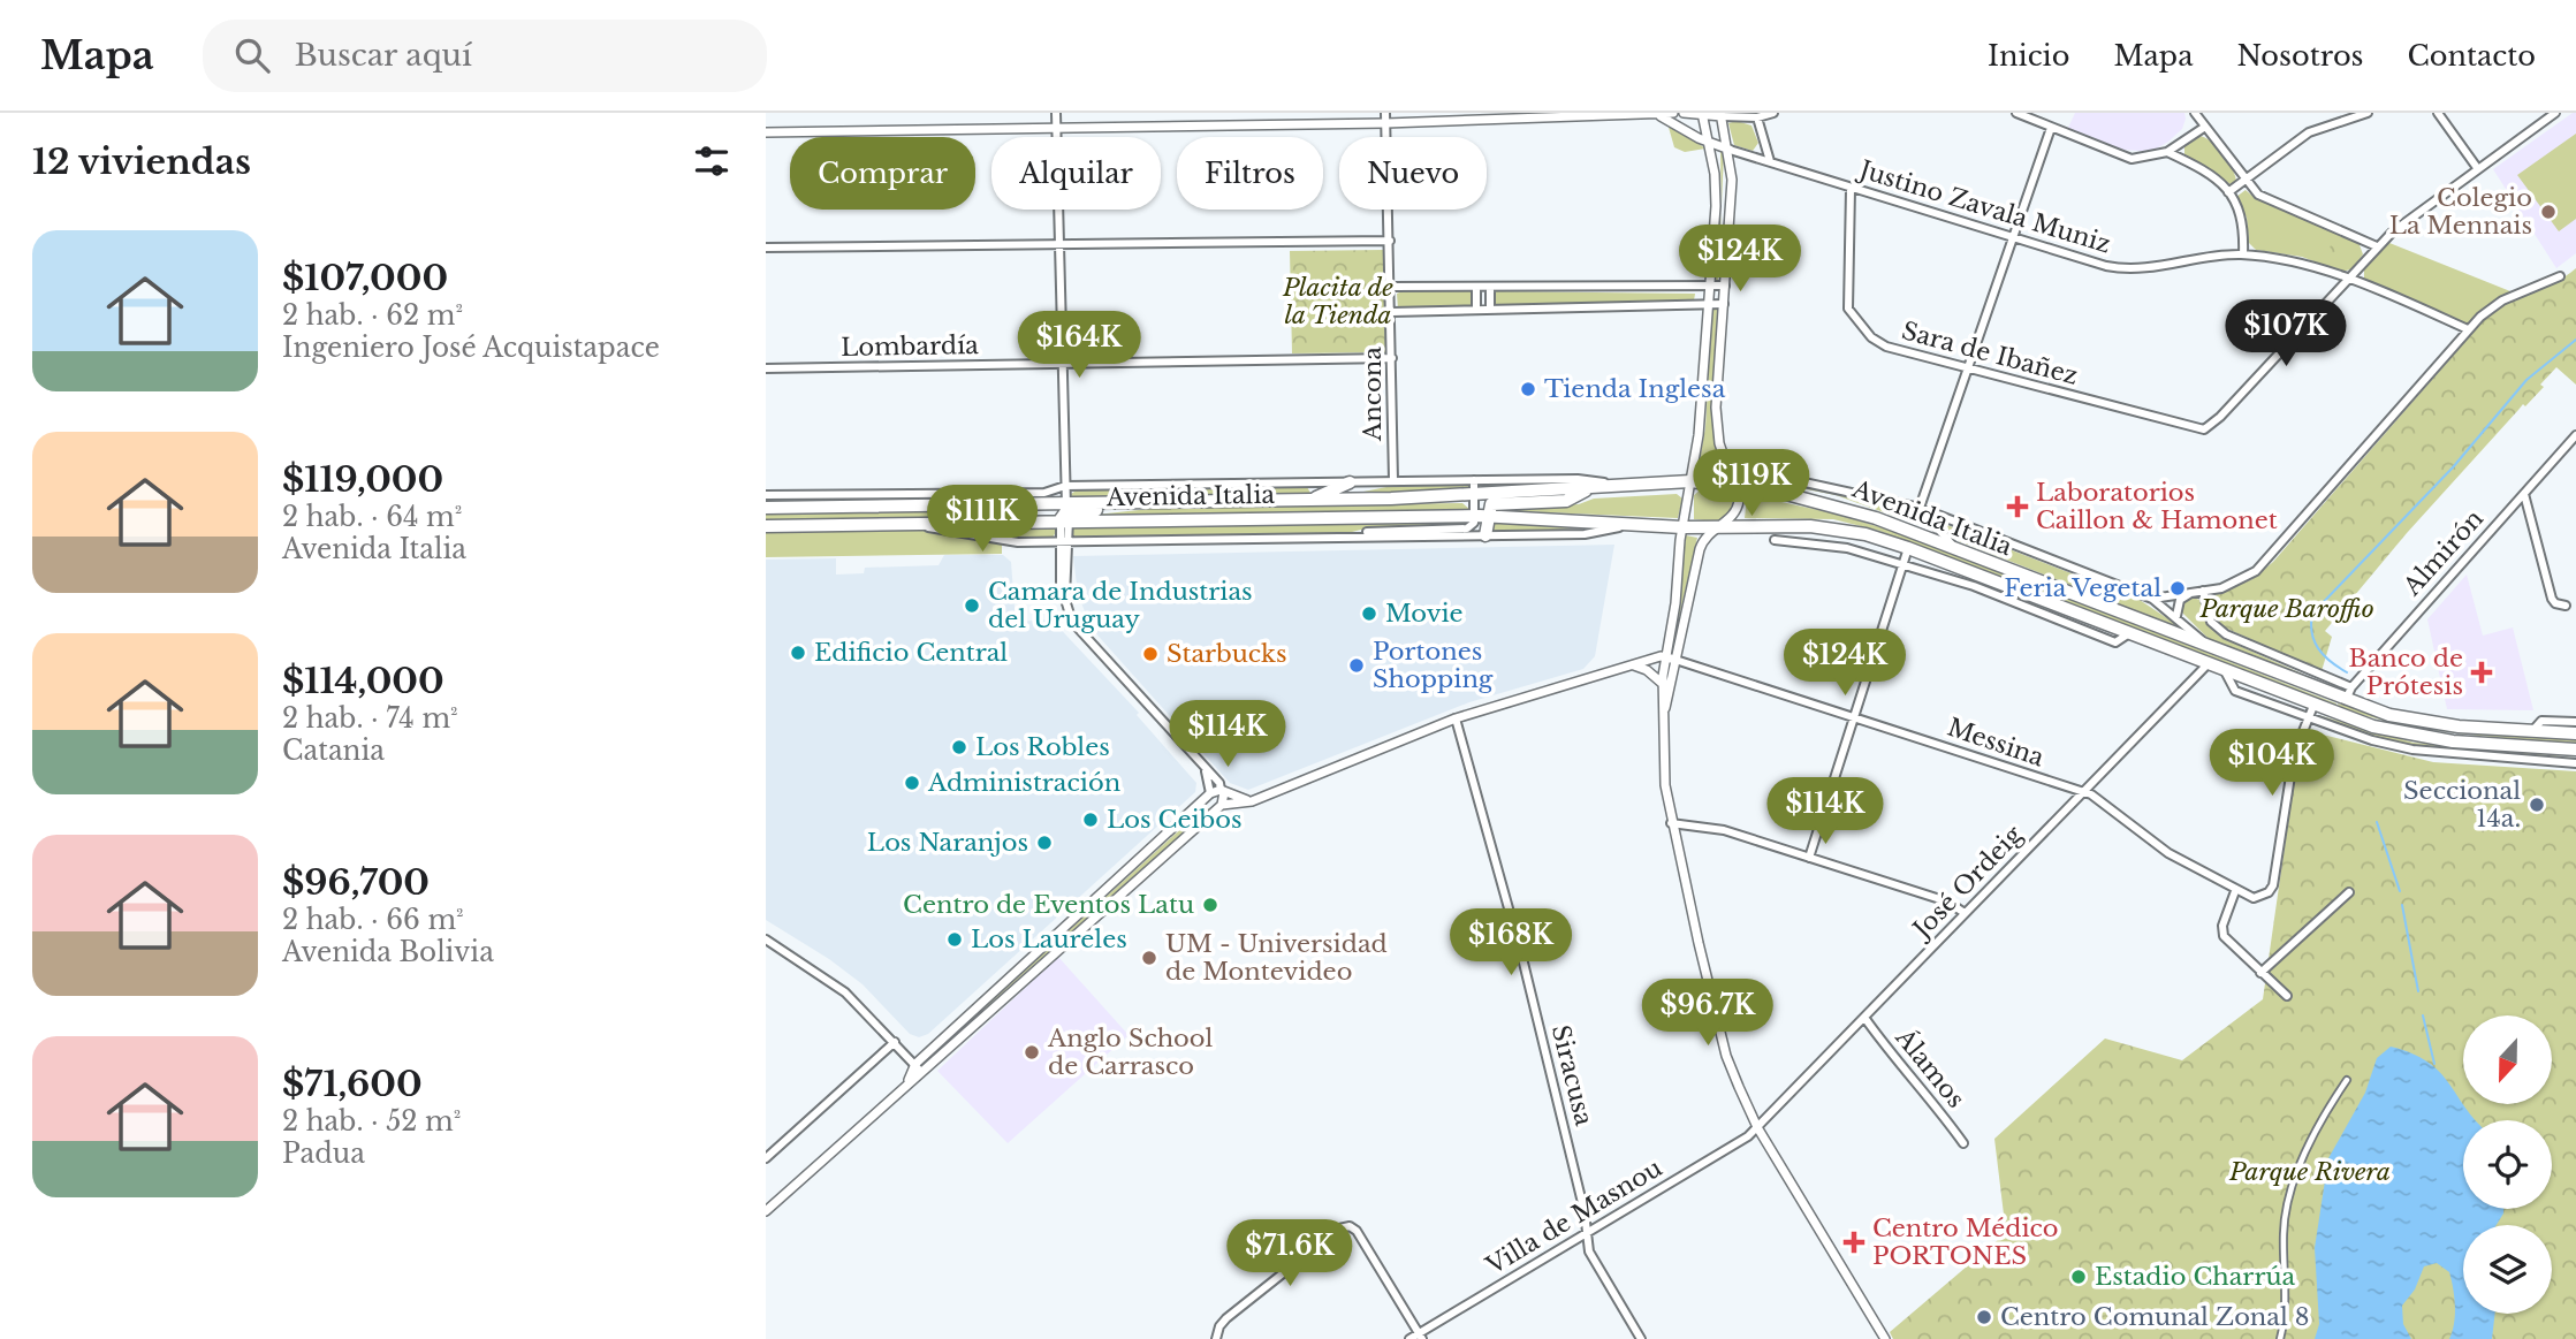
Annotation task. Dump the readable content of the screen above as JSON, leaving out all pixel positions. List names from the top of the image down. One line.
{"streets":{"main road":["Avenida Italia"],"street":["Justino Zavala Muniz","Lombardía","Sara de Ibañez","Ancona","Almirón","Messina","José Ordeig","Álamos","Siracusa","Villa de Masnou"]},"crossings":[["Justino Zavala Muniz","Sara de Ibañez"],["Lombardía","Ancona"],["Ancona","Avenida Italia"],["Avenida Italia","Almirón"],["Avenida Italia","José Ordeig"],["Messina","José Ordeig"],["José Ordeig","Álamos"],["José Ordeig","Villa de Masnou"],["Siracusa","Villa de Masnou"]],"parks":["Placita de la Tienda","Parque Baroffio","Parque Rivera"],"places":{"other":["Colegio La Mennais","Tienda Inglesa","Feria Vegetal","Camara de Industrias del Uruguay","Movie","Edificio Central","Starbucks","Portones Shopping","Los Robles","Administración","Seccional 14a.","Los Ceibos","Los Naranjos","Centro de Eventos Latu","Los Laureles","UM - Universidad de Montevideo","Anglo School de Carrasco","Estadio Charrúa","Centro Comunal Zonal 8"],"health":["Laboratorios Caillon & Hamonet","Banco de Prótesis","Centro Médico PORTONES"]},"north":"bottom","page":{"header":"Mapa","search":"Buscar aquí","nav":["Inicio","Mapa","Nosotros","Contacto"],"heading":"12 viviendas","chip":["Comprar","Alquilar","Filtros","Nuevo"],"list":[{"name":"$107,000","note":"2 hab. · 62 m² · Ingeniero José Acquistapace"},{"name":"$119,000","note":"2 hab. · 64 m² · Avenida Italia"},{"name":"$114,000","note":"2 hab. · 74 m² · Catania"},{"name":"$96,700","note":"2 hab. · 66 m² · Avenida Bolivia"},{"name":"$71,600","note":"2 hab. · 52 m² · Padua"}],"price":["$124K","$107K","$164K","$119K","$111K","$124K","$114K","$104K","$114K","$168K","$96.7K","$71.6K"]}}
